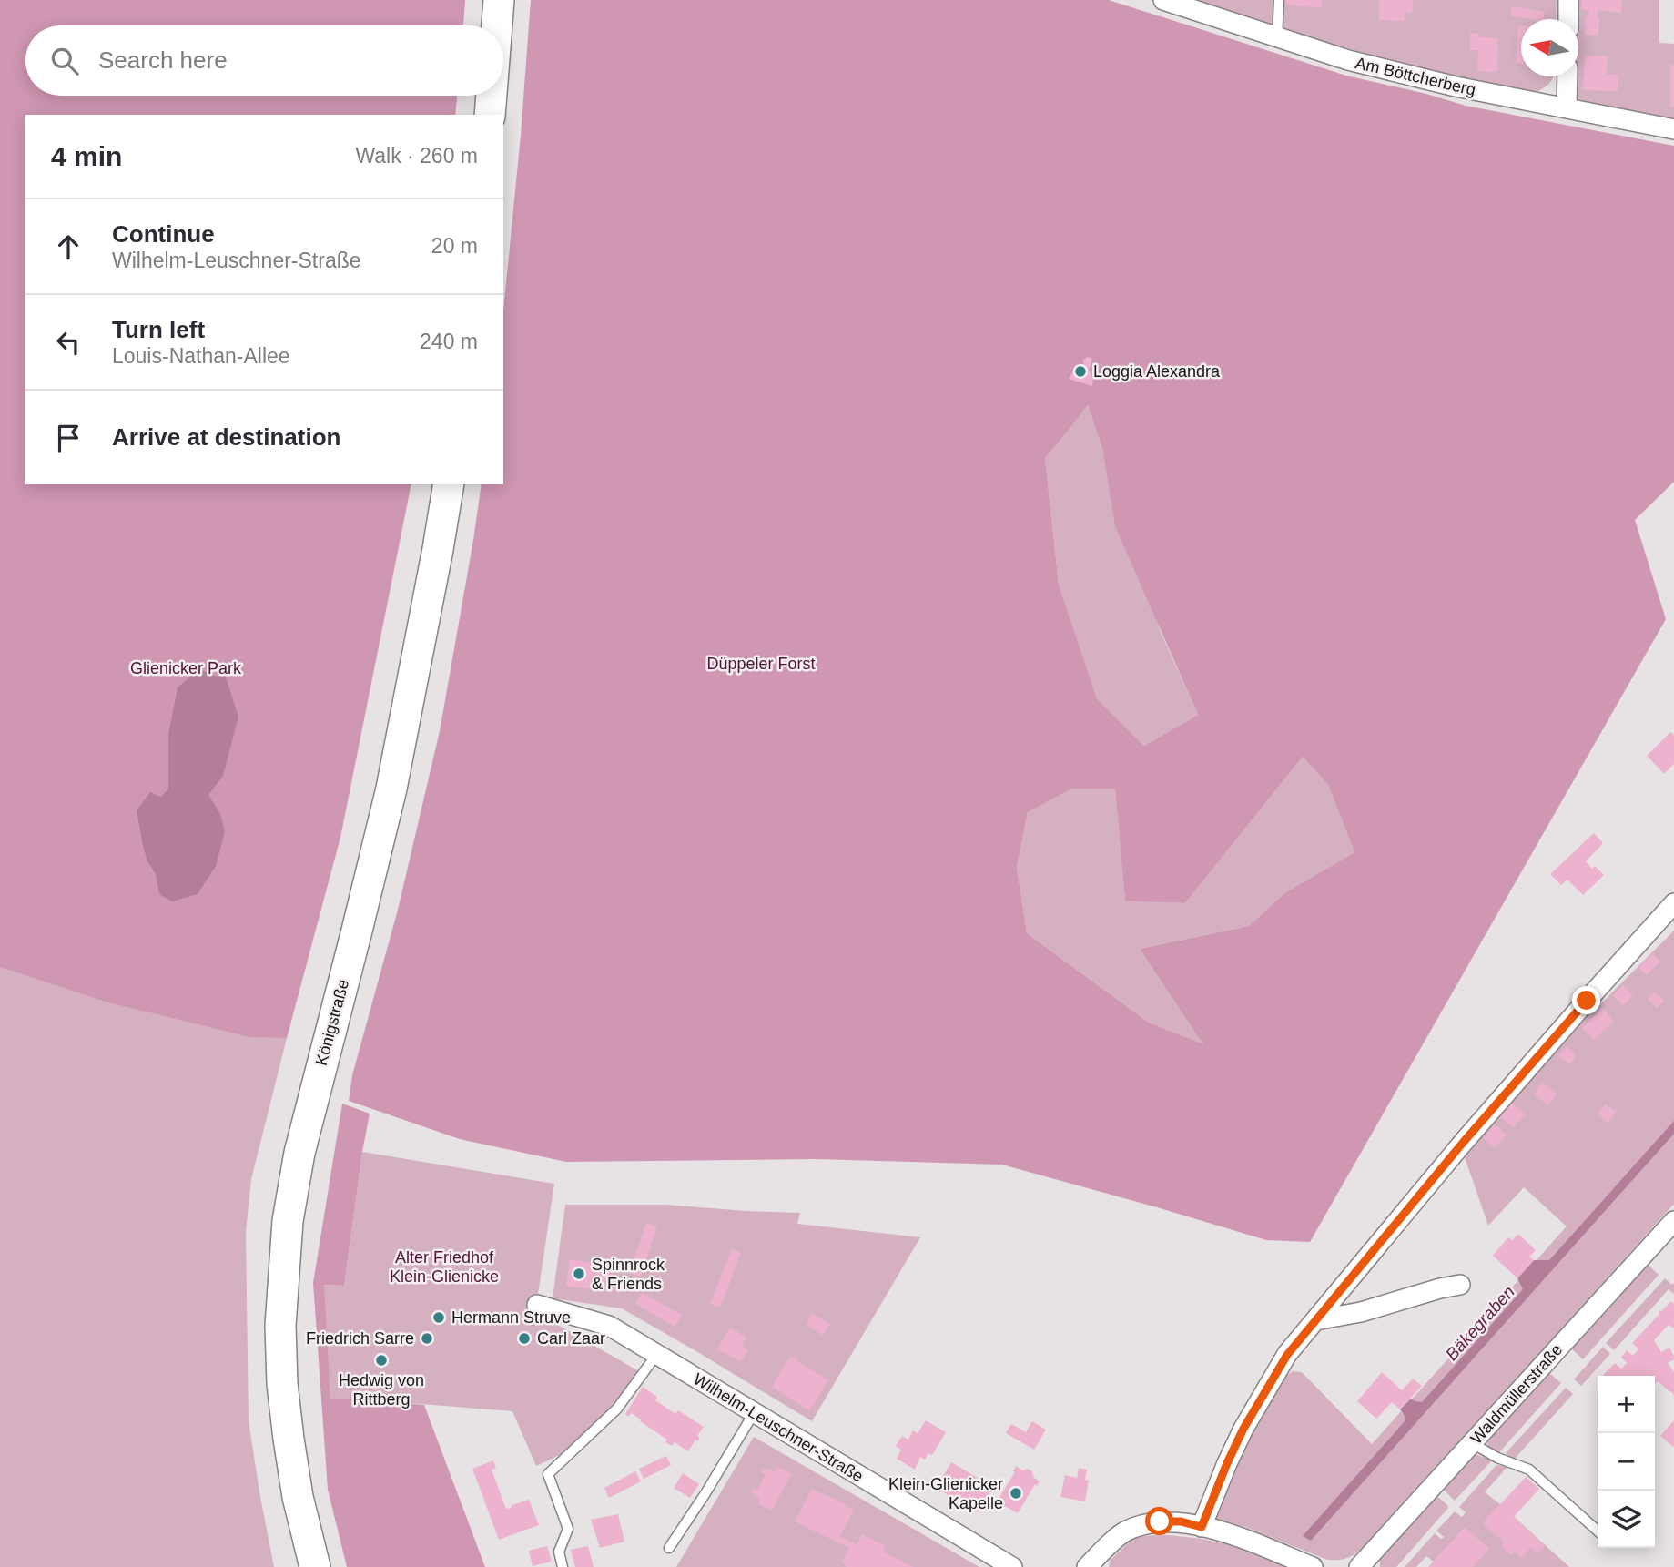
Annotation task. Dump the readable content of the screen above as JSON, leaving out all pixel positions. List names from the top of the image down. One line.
{"streets":{"main road":["Königstraße"],"street":["Am Böttcherberg","Waldmüllerstraße","Wilhelm-Leuschner-Straße"]},"water":["Bäkegraben"],"parks":["Düppeler Forst","Glienicker Park","Alter Friedhof Klein-Glienicke"],"places":["Loggia Alexandra","Spinnrock & Friends","Hermann Struve","Friedrich Sarre","Carl Zaar","Hedwig von Rittberg","Klein-Glienicker Kapelle"],"north":"left","page":{"search":"Search here","heading":["4 min","Walk · 260 m"],"list":[["Continue","Wilhelm-Leuschner-Straße","20 m"],["Turn left","Louis-Nathan-Allee","240 m"],"Arrive at destination"],"map_buttons":["+","−"]}}
